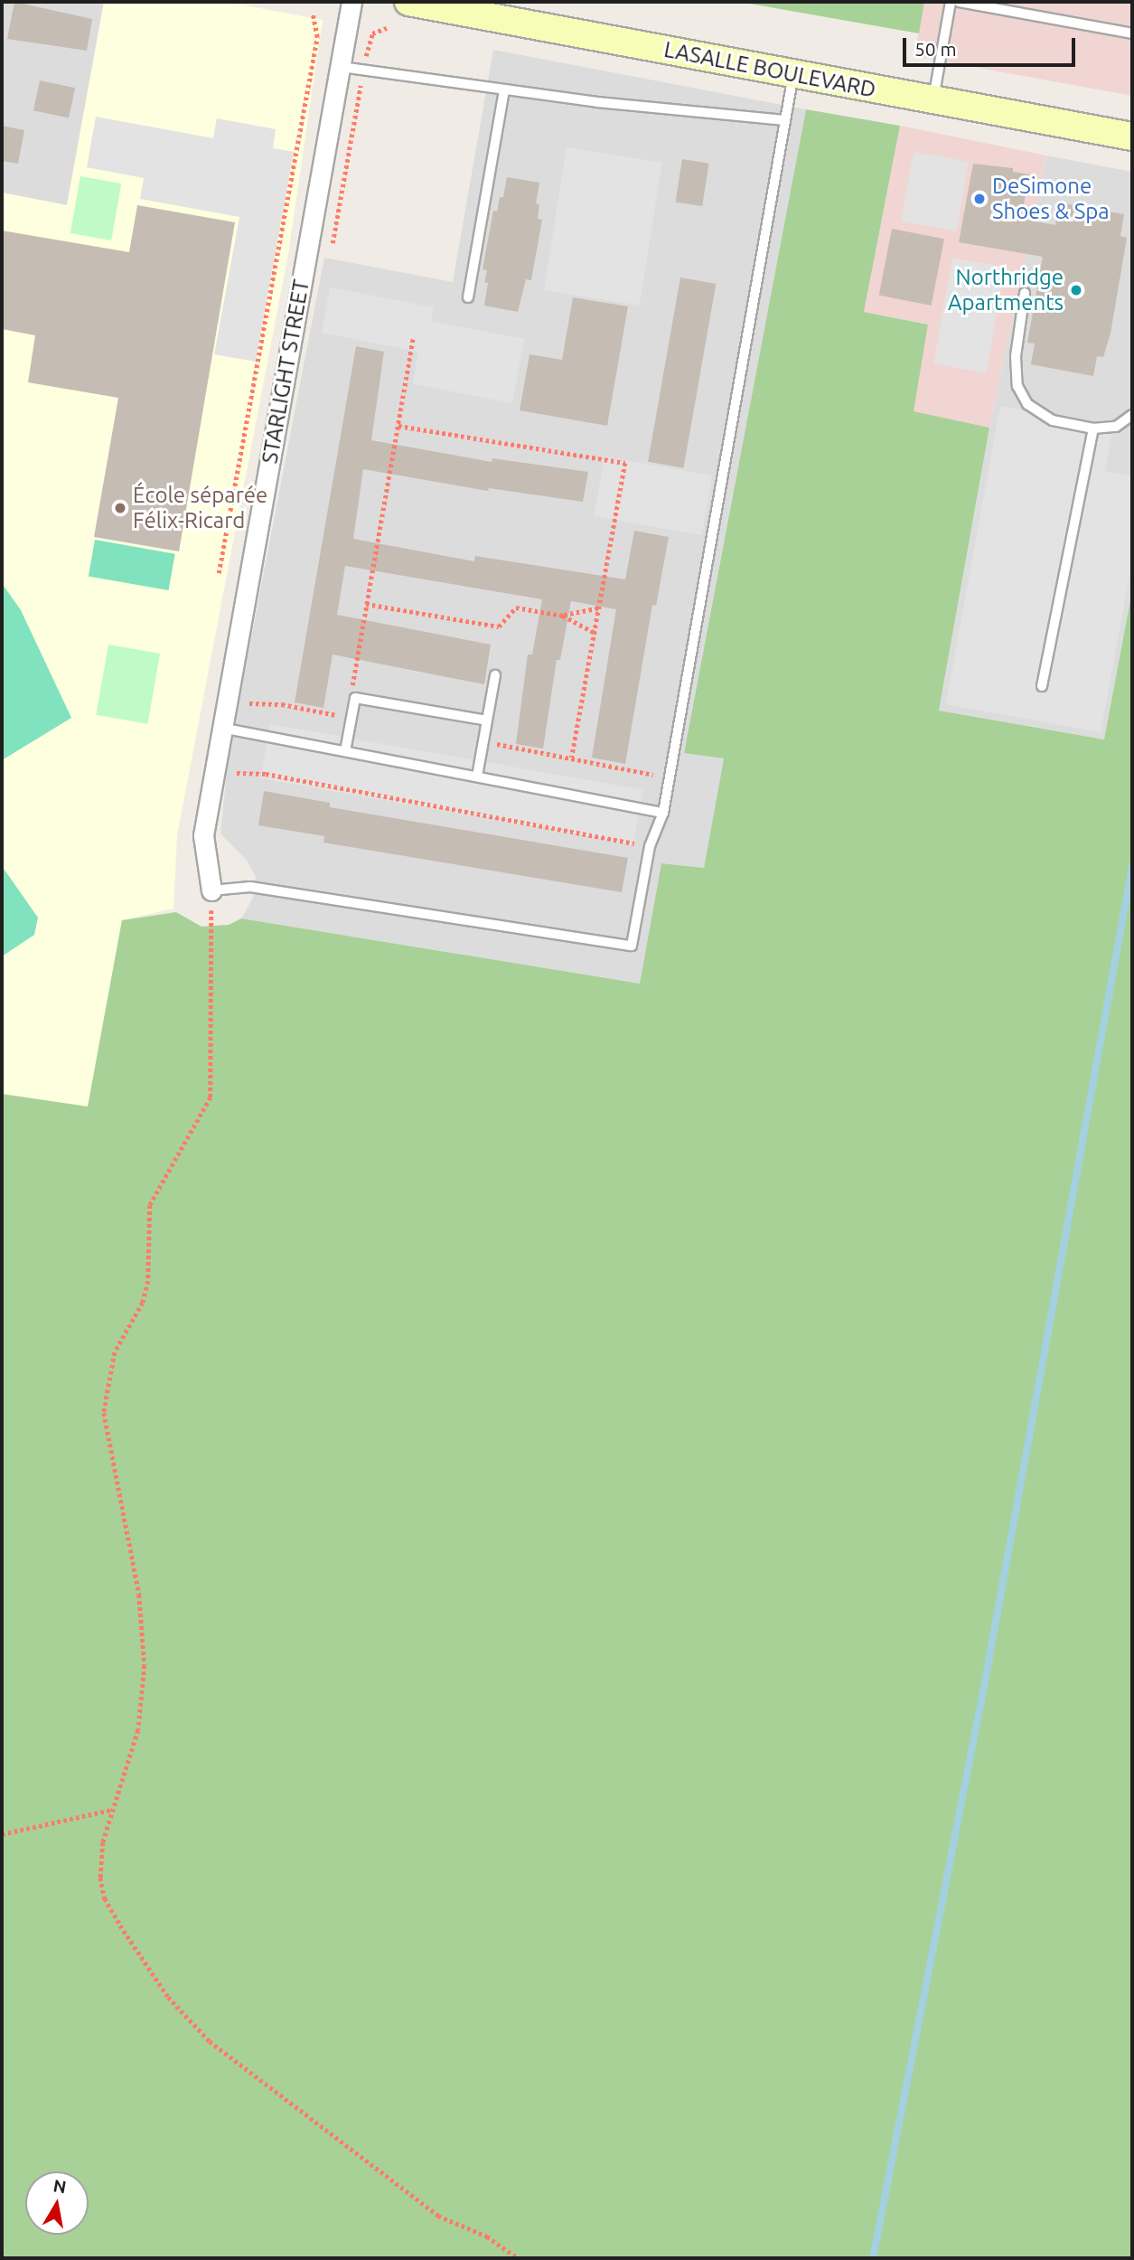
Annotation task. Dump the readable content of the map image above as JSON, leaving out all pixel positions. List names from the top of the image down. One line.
{"streets":{"main road":["LASALLE BOULEVARD"],"street":["STARLIGHT STREET"]},"places":["DeSimone Shoes & Spa","Northridge Apartments","École séparée Félix-Ricard"],"scale_bar":"50 m","north":"top"}
